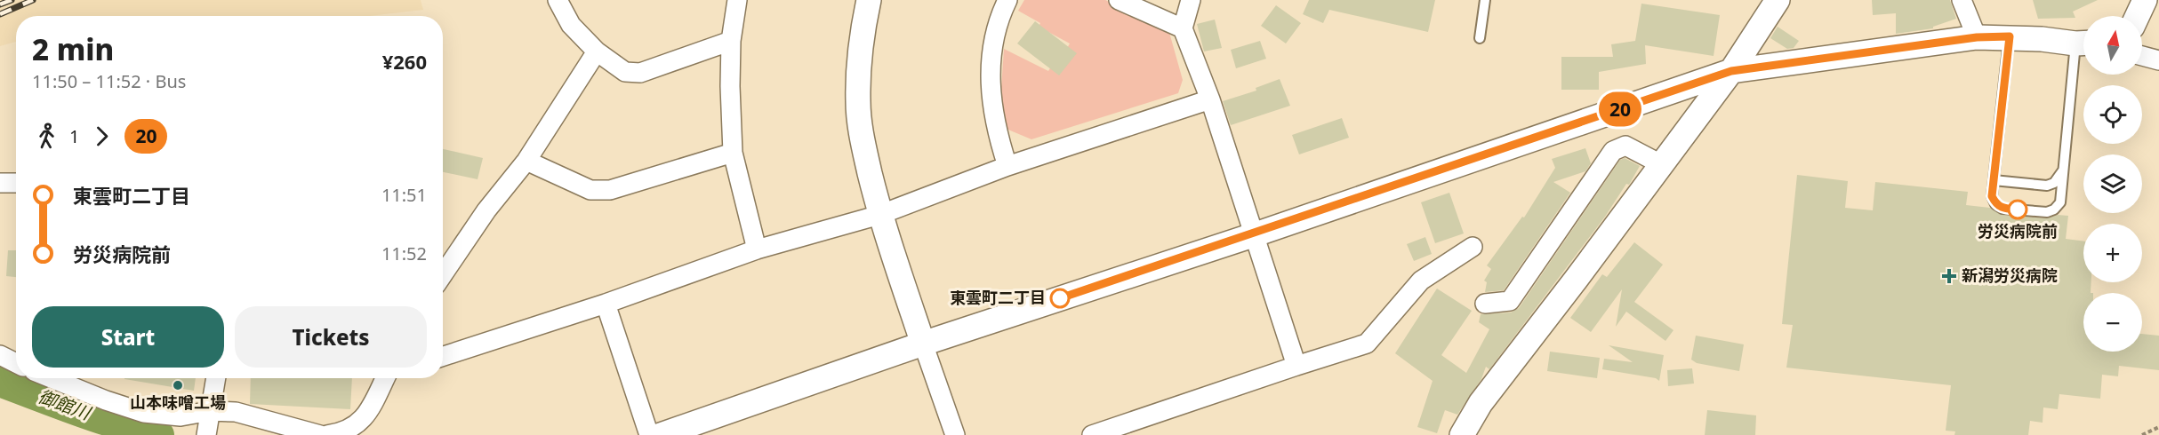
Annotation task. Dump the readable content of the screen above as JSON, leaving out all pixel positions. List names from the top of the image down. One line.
{"water":["御館川"],"places":{"other":["労災病院前","東雲町二丁目","山本味噌工場"],"health":["新潟労災病院"]},"lines":["bus line 20"],"north":"top","page":{"on_map":"20","map_buttons":["+","−"],"heading":["2 min","11:50 – 11:52 · Bus","¥260"],"legs":["1","20"],"list":[{"name":"東雲町二丁目","value":"11:51"},{"name":"労災病院前","value":"11:52"}],"buttons":["Start","Tickets"]}}
